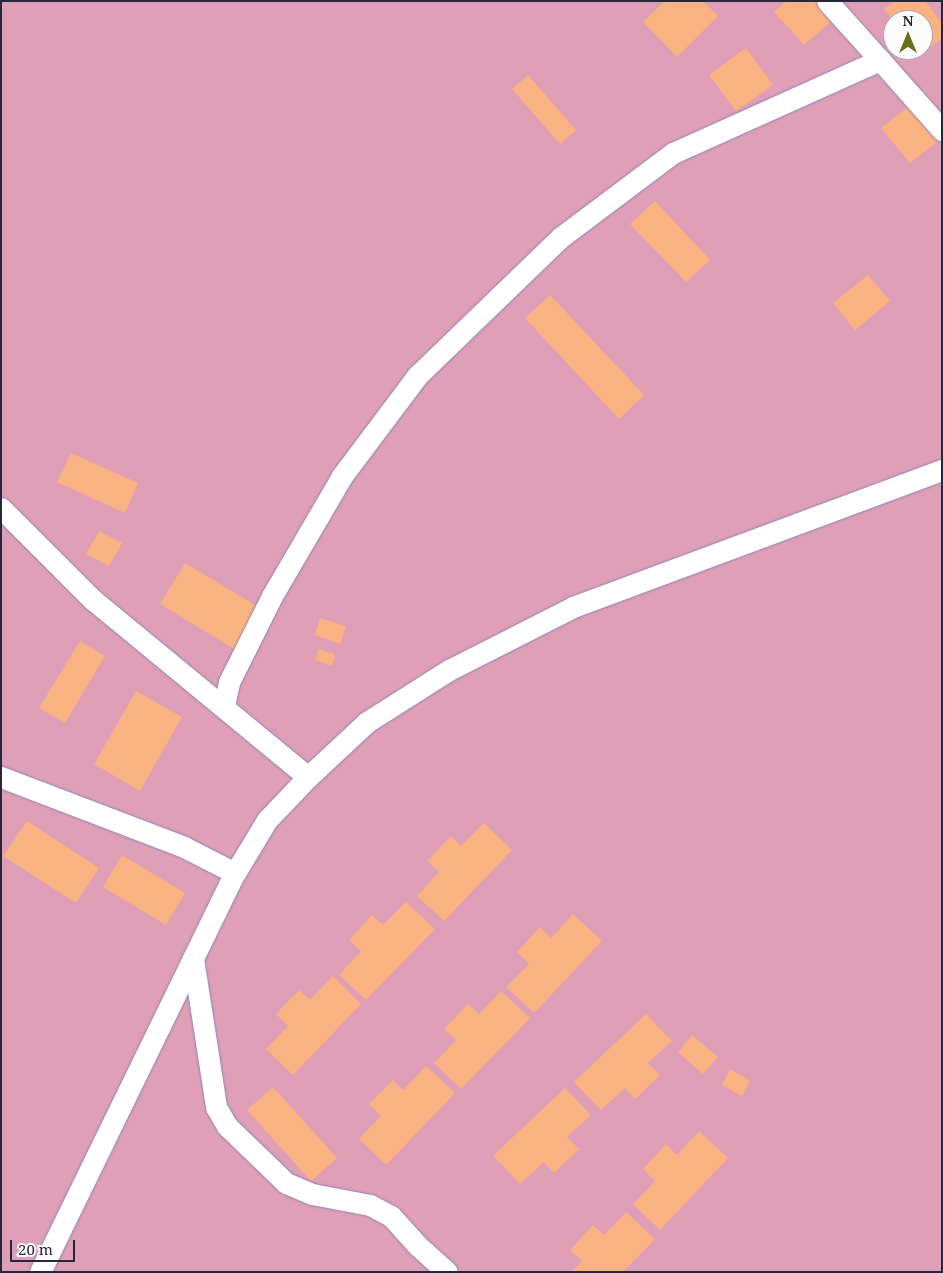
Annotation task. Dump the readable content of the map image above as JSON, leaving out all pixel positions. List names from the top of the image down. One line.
{"scale_bar":"20 m","north":"top"}
